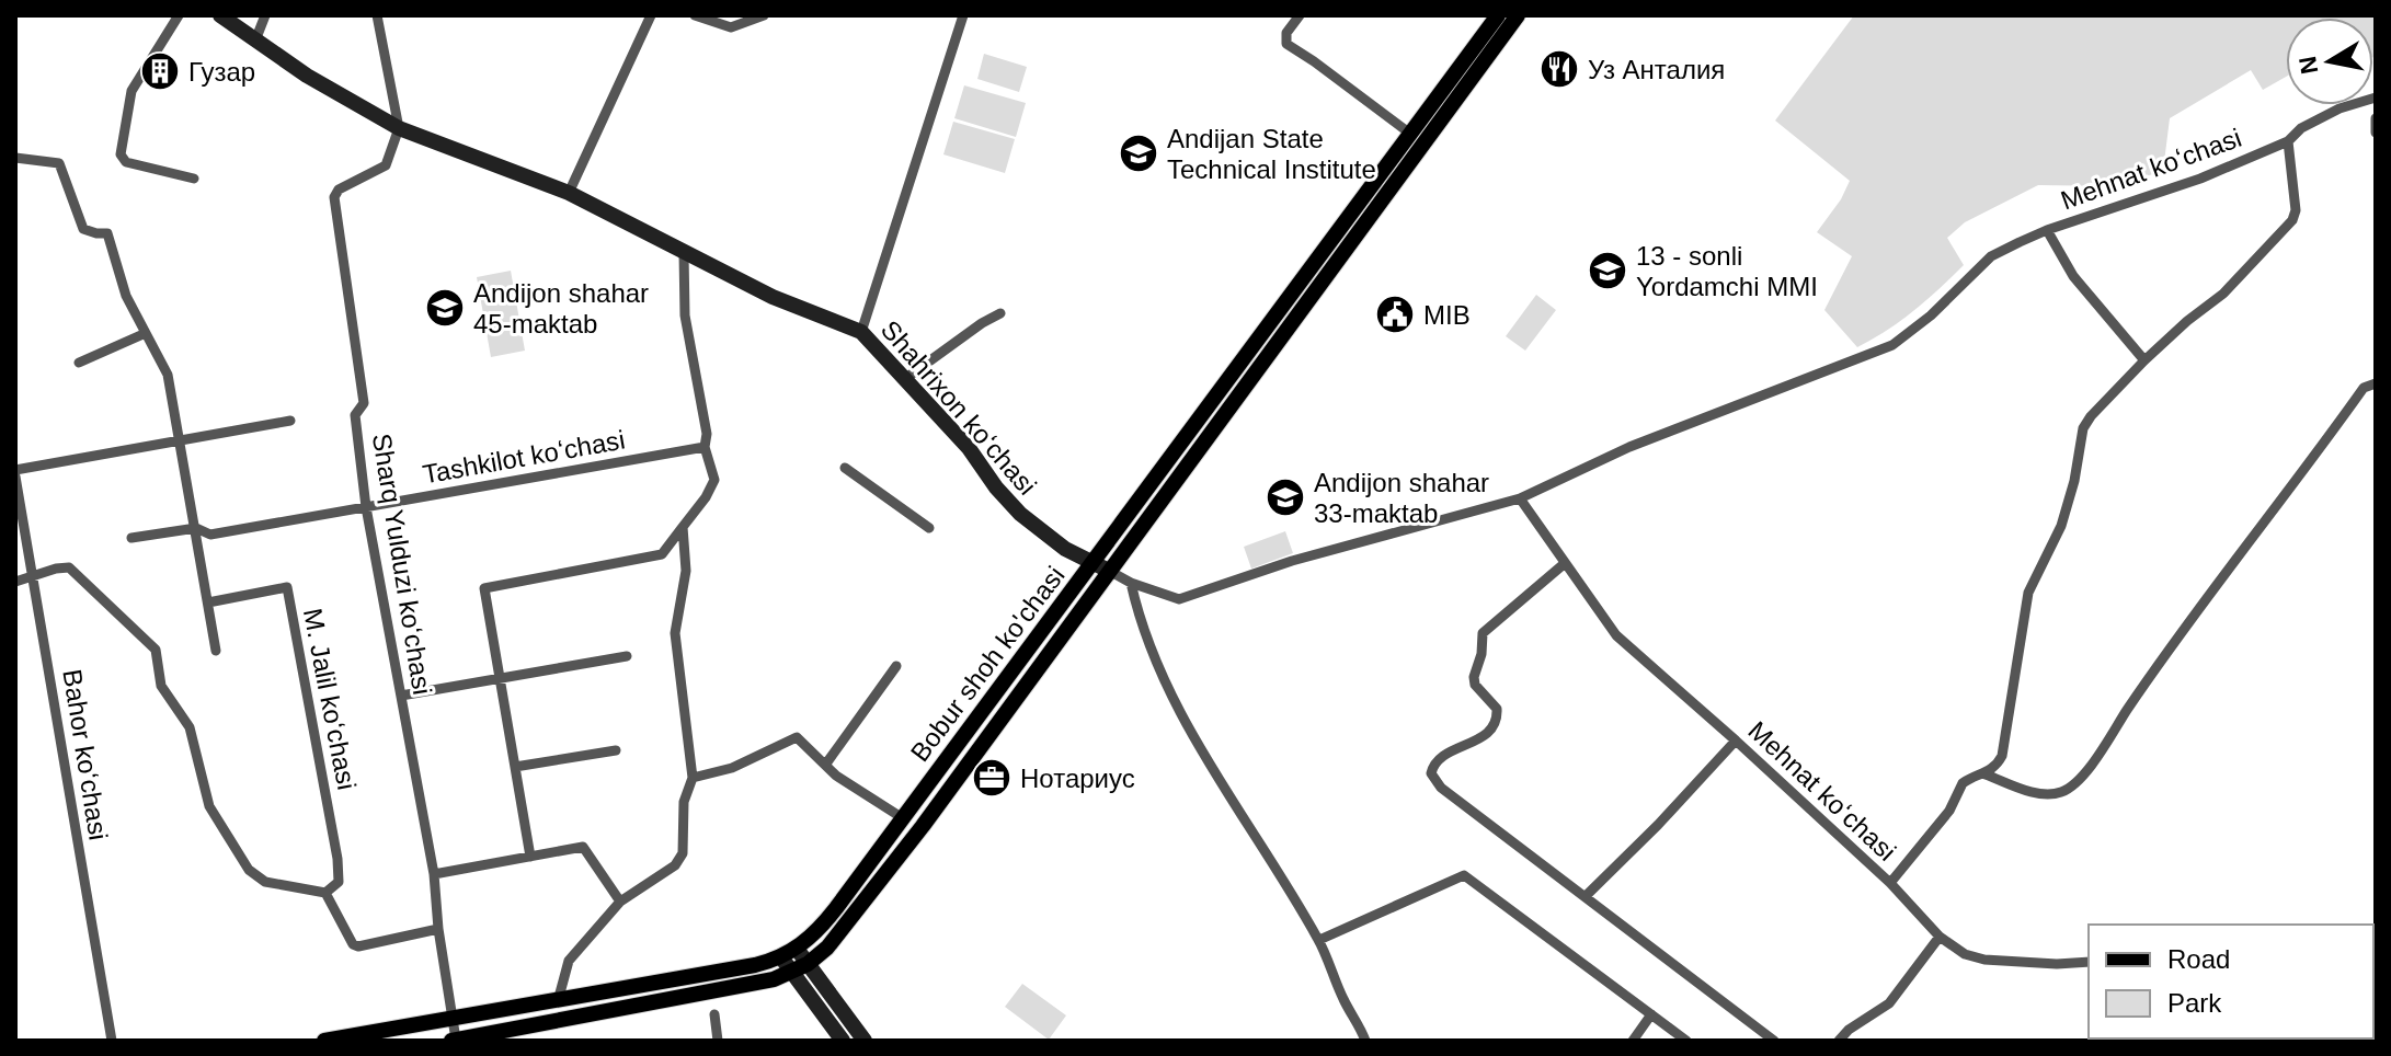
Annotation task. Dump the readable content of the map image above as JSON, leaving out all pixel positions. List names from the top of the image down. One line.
{"streets":{"main road":["Bobur shoh ko'chasi"],"street":["Mehnat koʻchasi","Shahrixon koʻchasi","Tashkilot koʻchasi","Sharq Yulduzi koʻchasi","M. Jalil koʻchasi","Bahor koʻchasi"]},"crossings":[["Mehnat koʻchasi","Shahrixon koʻchasi"],["Mehnat koʻchasi","Bobur shoh ko'chasi"],["Shahrixon koʻchasi","Sharq Yulduzi koʻchasi"],["Shahrixon koʻchasi","Bobur shoh ko'chasi"],["Tashkilot koʻchasi","Sharq Yulduzi koʻchasi"],["Sharq Yulduzi koʻchasi","Bobur shoh ko'chasi"]],"places":{"restaurant":["Уз Анталия"],"building":["Гузар"],"school or university":["Andijan State Technical Institute","13 - sonli Yordamchi MMI","Andijon shahar 45-maktab","Andijon shahar 33-maktab"],"public building":["MIB"],"office":["Нотариус"]},"legend":["Road","Park"],"north":"left"}
